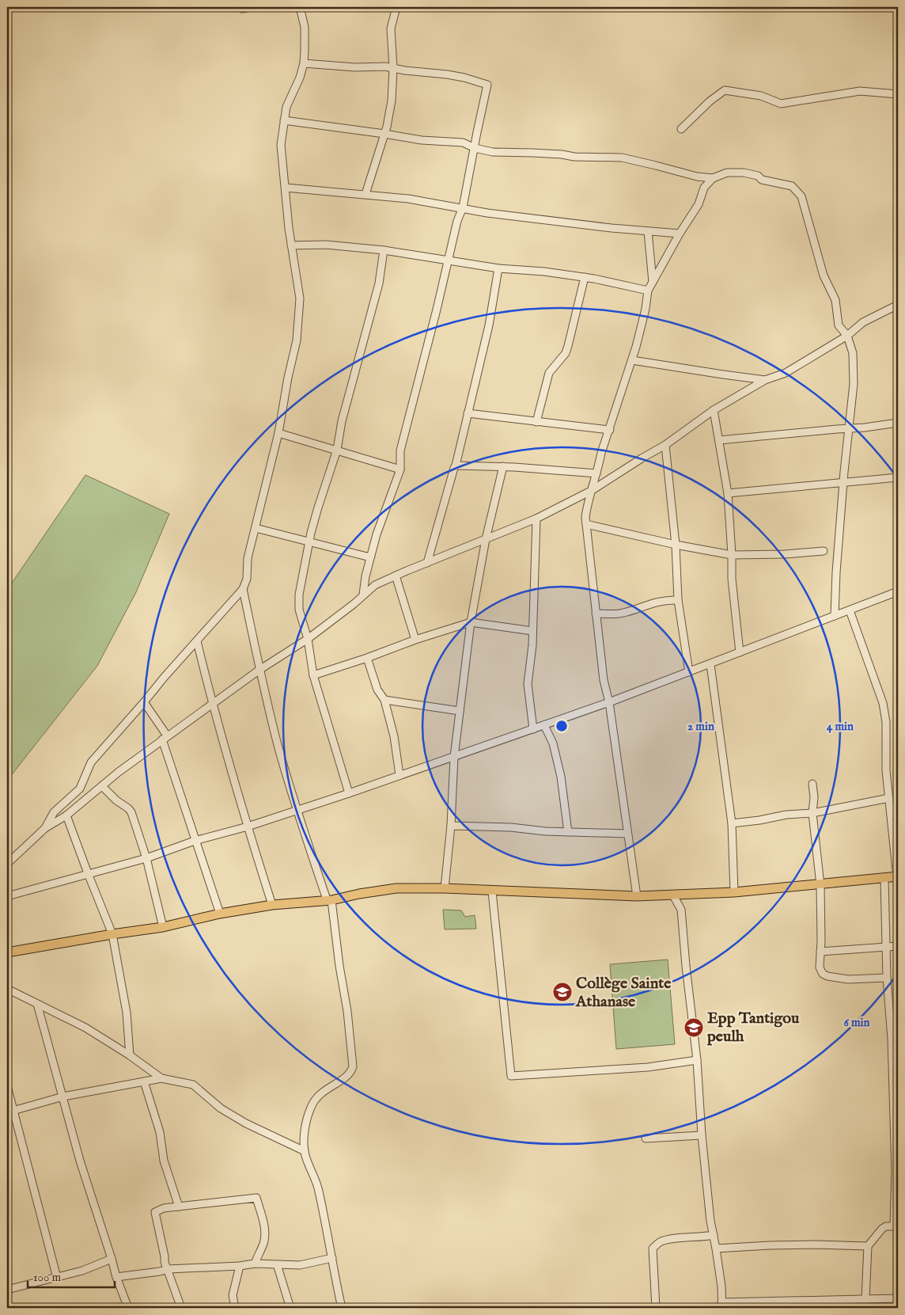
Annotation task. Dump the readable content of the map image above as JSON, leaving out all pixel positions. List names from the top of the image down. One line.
{"places":{"school or university":["Collège Sainte Athanase","Epp Tantigou peulh"]},"scale_bar":"100 m","rings":["2 min","4 min","6 min"]}
